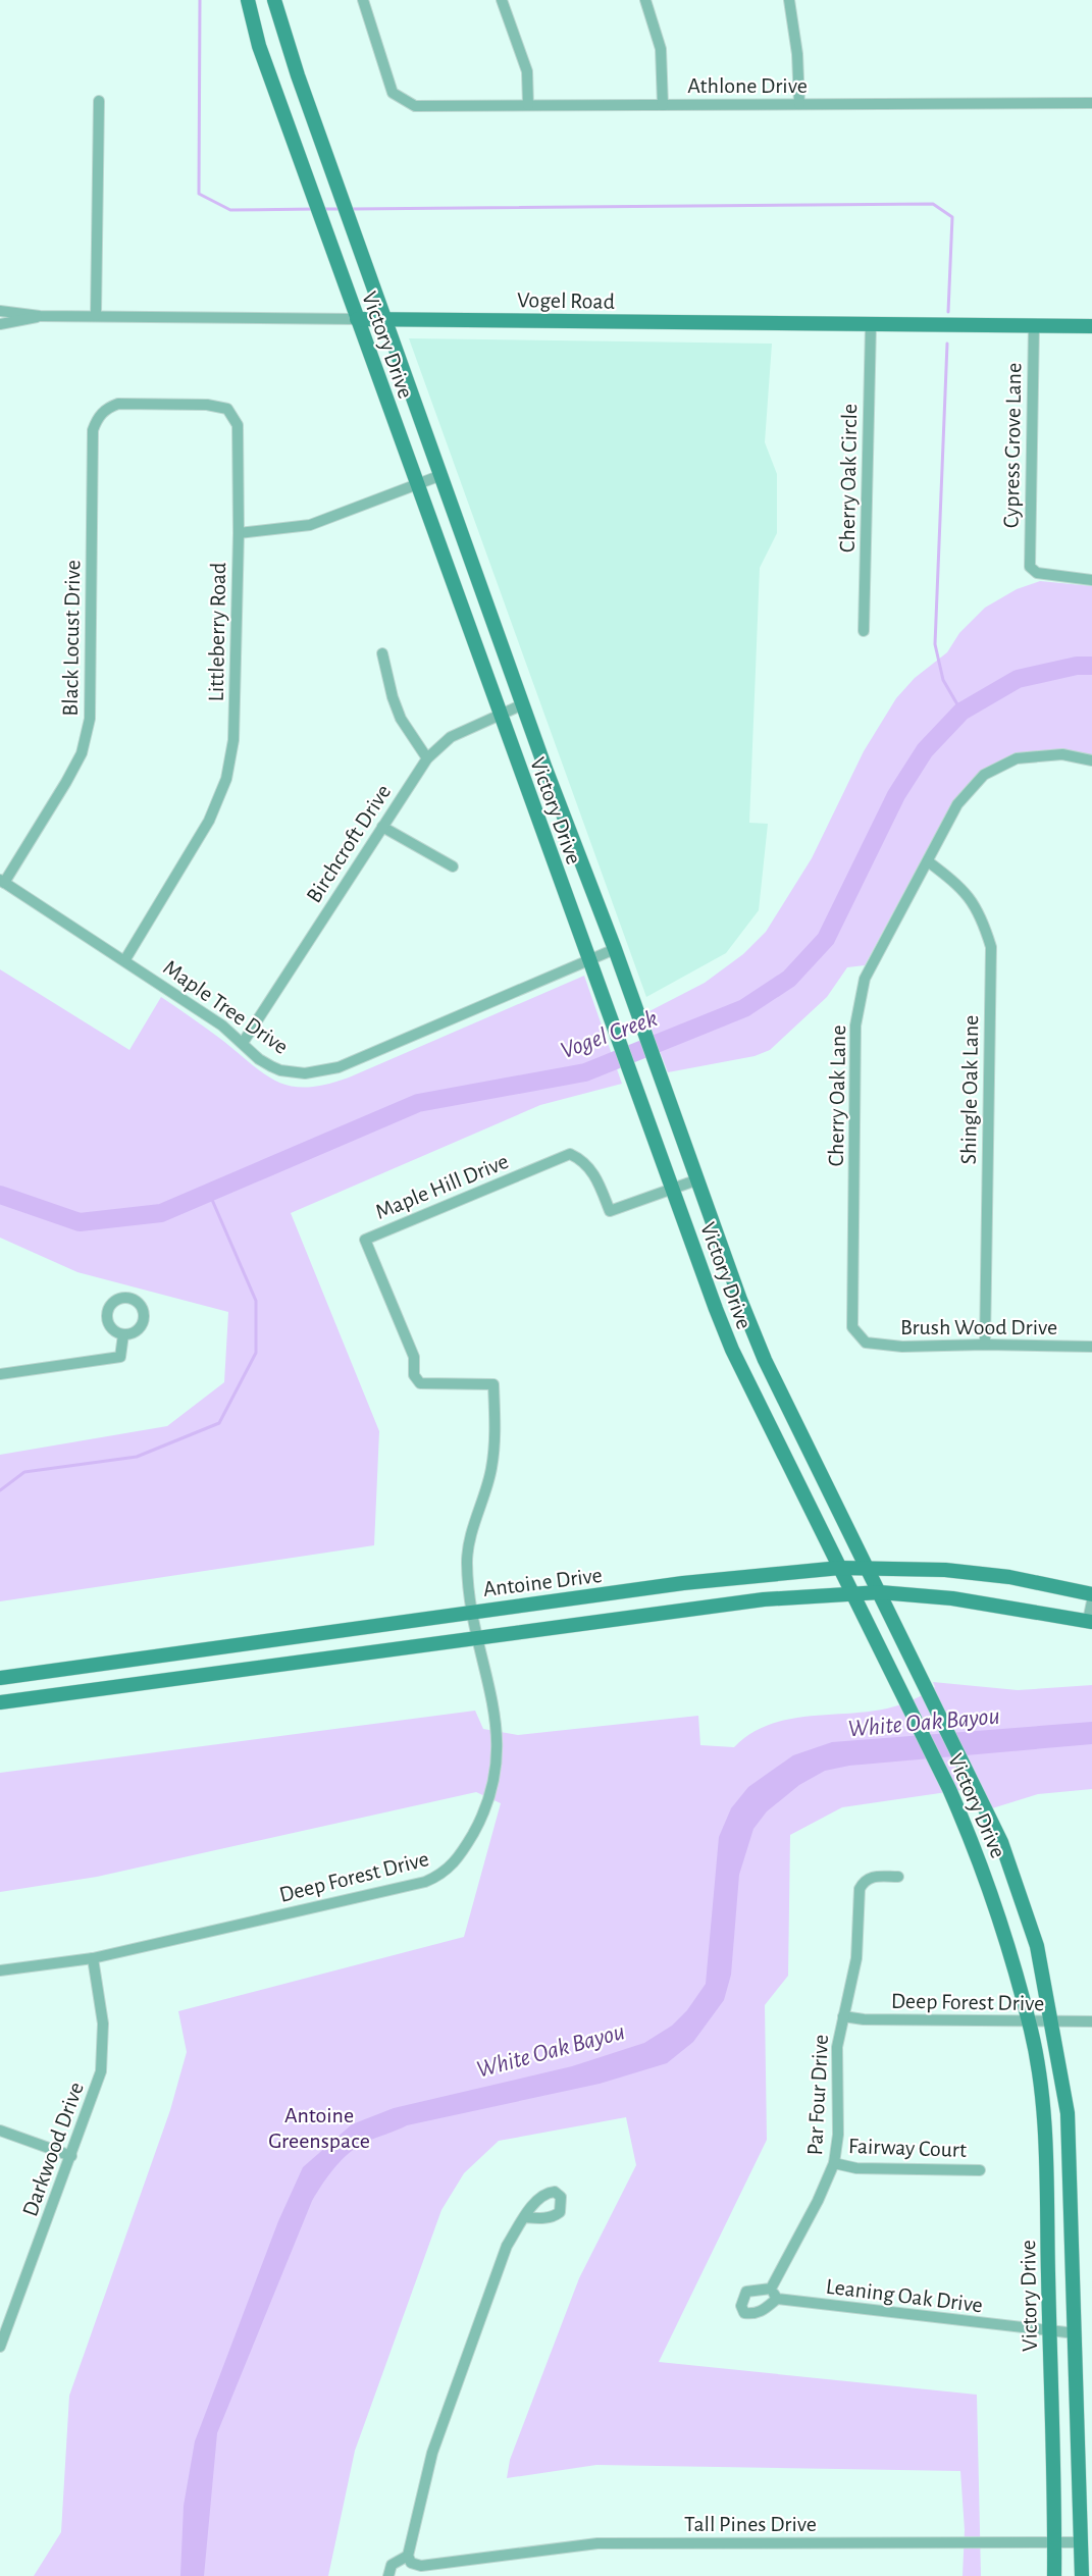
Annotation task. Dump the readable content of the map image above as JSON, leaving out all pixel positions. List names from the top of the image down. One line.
{"streets":{"main road":["Vogel Road","Victory Drive","Antoine Drive"],"street":["Athlone Drive","Cypress Grove Lane","Cherry Oak Circle","Littleberry Road","Black Locust Drive","Birchcroft Drive","Maple Tree Drive","Shingle Oak Lane","Cherry Oak Lane","Maple Hill Drive","Brush Wood Drive","Deep Forest Drive","Par Four Drive","Fairway Court","Darkwood Drive","Leaning Oak Drive","Tall Pines Drive"]},"crossings":[["Vogel Road","Victory Drive"],["Vogel Road","Cypress Grove Lane"],["Vogel Road","Cherry Oak Circle"],["Victory Drive","Birchcroft Drive"],["Victory Drive","Maple Tree Drive"],["Victory Drive","Maple Hill Drive"],["Victory Drive","Antoine Drive"],["Victory Drive","Deep Forest Drive"],["Victory Drive","Leaning Oak Drive"],["Victory Drive","Tall Pines Drive"],["Littleberry Road","Black Locust Drive"],["Littleberry Road","Maple Tree Drive"],["Black Locust Drive","Maple Tree Drive"],["Birchcroft Drive","Maple Tree Drive"],["Shingle Oak Lane","Cherry Oak Lane"],["Shingle Oak Lane","Brush Wood Drive"],["Cherry Oak Lane","Brush Wood Drive"],["Maple Hill Drive","Antoine Drive"],["Maple Hill Drive","Deep Forest Drive"],["Antoine Drive","Deep Forest Drive"],["Deep Forest Drive","Par Four Drive"],["Deep Forest Drive","Darkwood Drive"],["Par Four Drive","Fairway Court"]],"water":["Vogel Creek","White Oak Bayou"],"parks":["Antoine Greenspace"]}
